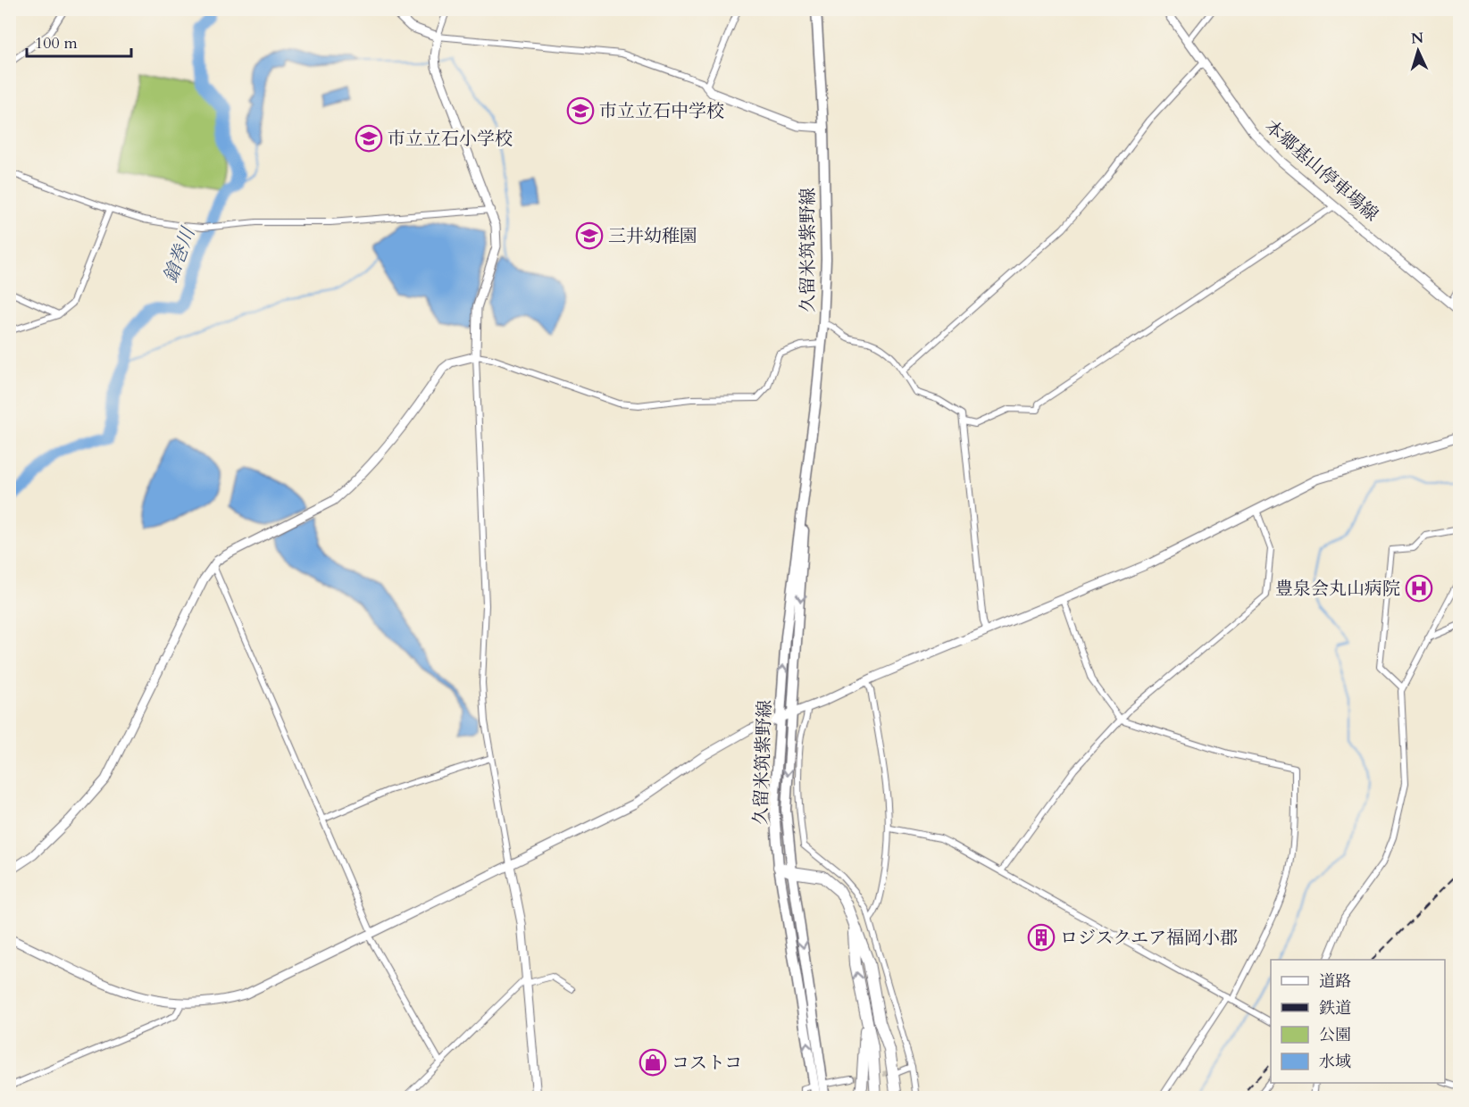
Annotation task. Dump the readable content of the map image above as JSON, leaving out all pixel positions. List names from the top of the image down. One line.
{"streets":{"main road":["久留米筑紫野線"],"street":["本郷基山停車場線"]},"water":["鎗巻川"],"places":{"school or university":["市立立石中学校","市立立石小学校","三井幼稚園"],"hospital":["豊泉会丸山病院"],"building":["ロジスクエア福岡小郡"],"shop":["コストコ"]},"legend":["道路","鉄道","公園","水域"],"scale_bar":"100 m","north":"top"}
